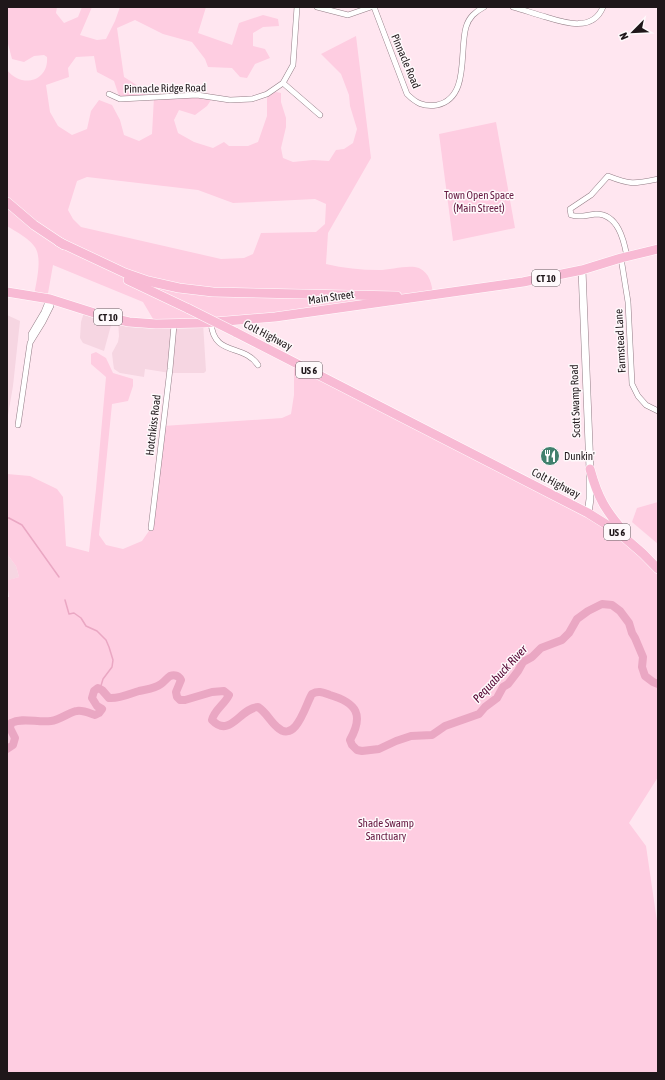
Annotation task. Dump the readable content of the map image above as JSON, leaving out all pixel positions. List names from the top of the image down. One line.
{"streets":{"highway":["CT 10","Main Street","Colt Highway","US 6"],"main road":["Scott Swamp Road"],"street":["Pinnacle Road","Pinnacle Ridge Road","Farmstead Lane","Hotchkiss Road"]},"crossings":[["Main Street","Farmstead Lane"],["Main Street","Scott Swamp Road"],["Main Street","Hotchkiss Road"],["Colt Highway","US 6"],["Colt Highway","Scott Swamp Road"],["US 6","Scott Swamp Road"]],"water":["Pequabuck River"],"parks":["Town Open Space (Main Street)","Shade Swamp Sanctuary"],"places":{"restaurant":["Dunkin'"]},"north":"bottom left"}
